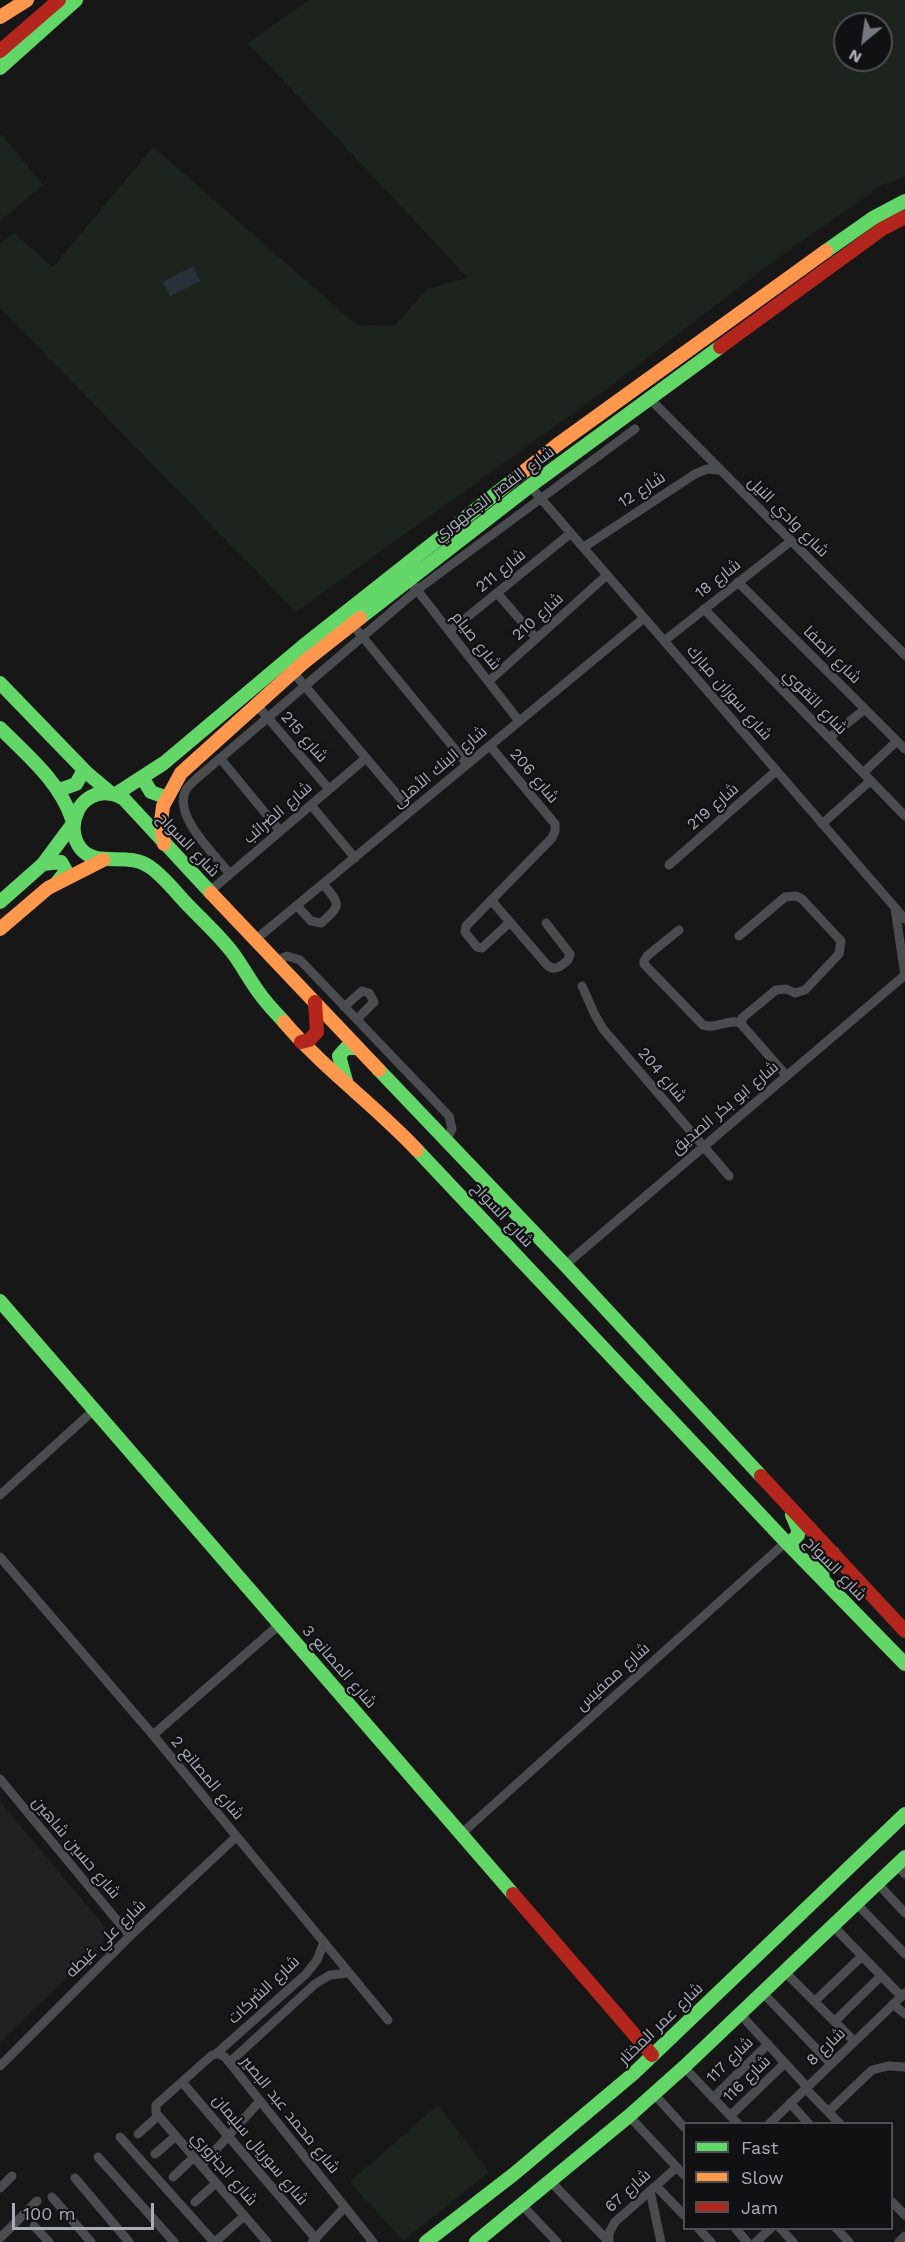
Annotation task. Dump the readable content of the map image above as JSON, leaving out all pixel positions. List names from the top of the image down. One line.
{"streets":{"main road":["شارع القصر الجمهوري","شارع السواح","شارع المصانع 3","شارع عمر المختار"],"street":["شارع 12","شارع وادي النيل","شارع 211","شارع 18","شارع 210","شارع صيام","شارع الصفا","شارع سوزان مبارك","شارع التقوي","شارع 215","شارع البنك الأهلى","شارع 206","شارع 219","شارع الضرائب","شارع 204","شارع ابو بكر الصديق","شارع ممفيس","شارع المصانع 2","شارع حسين شاهين","شارع علي غيطه","شارع الشركات","شارع 8","شارع 117","شارع 116","شارع محمد عبد البصير","شارع سوريال سليمان","شارع الجنزوري","شارع 67"]},"crossings":[["شارع 12","شارع وادي النيل"],["شارع 12","شارع سوزان مبارك"],["شارع القصر الجمهوري","شارع وادي النيل"],["شارع القصر الجمهوري","شارع صيام"],["شارع القصر الجمهوري","شارع سوزان مبارك"],["شارع القصر الجمهوري","شارع 215"],["شارع القصر الجمهوري","شارع السواح"],["شارع وادي النيل","شارع 18"],["شارع 211","شارع صيام"],["شارع 211","شارع سوزان مبارك"],["شارع 18","شارع الصفا"],["شارع 18","شارع سوزان مبارك"],["شارع 18","شارع التقوي"],["شارع 210","شارع صيام"],["شارع 210","شارع سوزان مبارك"],["شارع صيام","شارع البنك الأهلى"],["شارع سوزان مبارك","شارع البنك الأهلى"],["شارع سوزان مبارك","شارع 219"],["شارع 215","شارع الضرائب"],["شارع البنك الأهلى","شارع 206"],["شارع البنك الأهلى","شارع السواح"],["شارع الضرائب","شارع السواح"],["شارع السواح","شارع ابو بكر الصديق"],["شارع السواح","شارع ممفيس"],["شارع 204","شارع ابو بكر الصديق"],["شارع المصانع 3","شارع ممفيس"],["شارع المصانع 3","شارع عمر المختار"],["شارع المصانع 2","شارع علي غيطه"],["شارع المصانع 2","شارع الشركات"],["شارع حسين شاهين","شارع علي غيطه"],["شارع الشركات","شارع محمد عبد البصير"],["شارع محمد عبد البصير","شارع سوريال سليمان"],["شارع محمد عبد البصير","شارع الجنزوري"]],"legend":["Fast","Slow","Jam"],"scale_bar":"100 m","north":"bottom left"}
